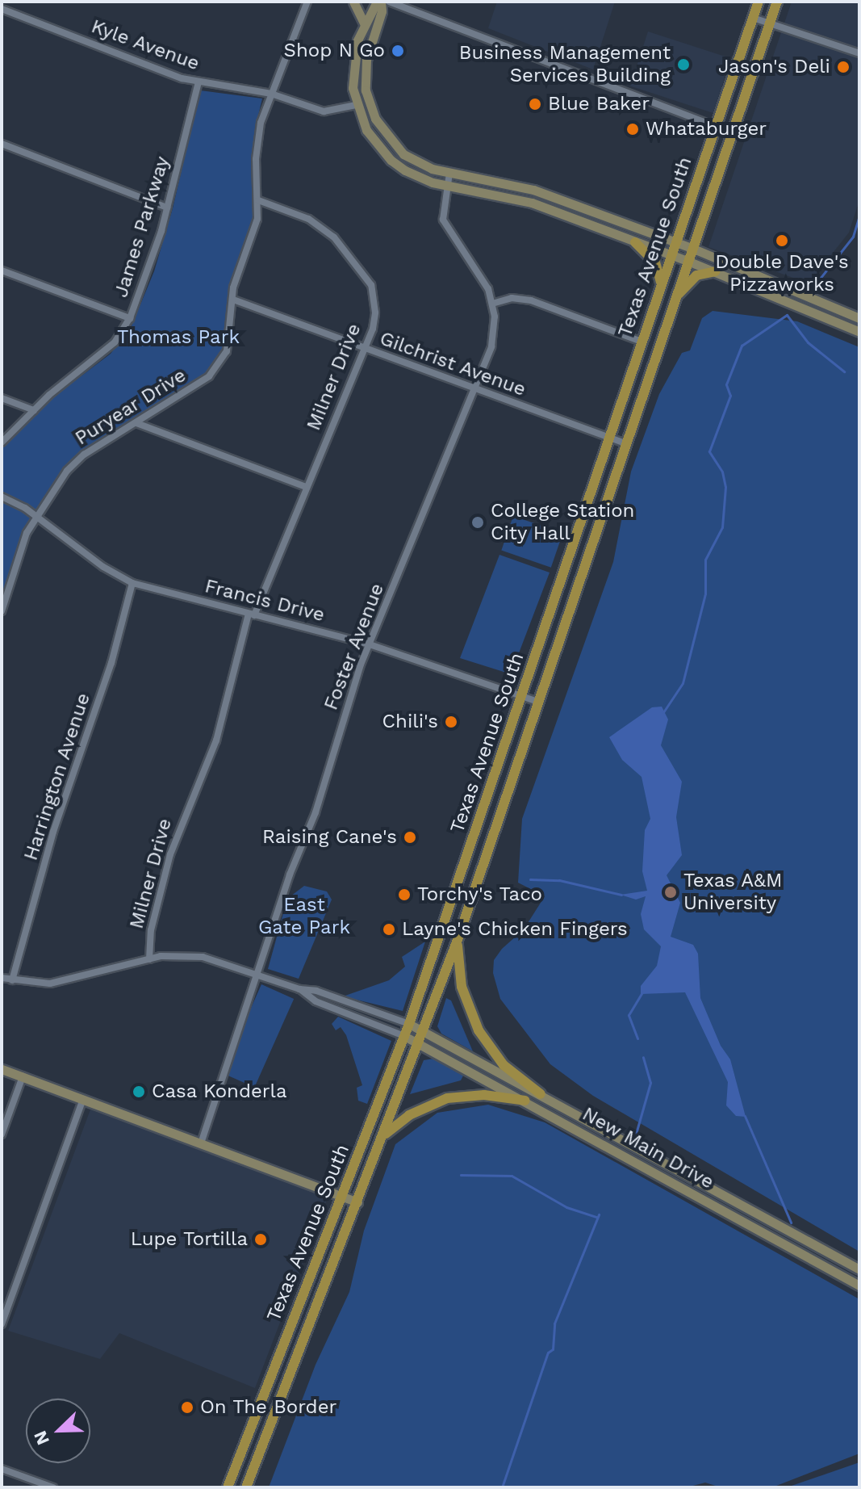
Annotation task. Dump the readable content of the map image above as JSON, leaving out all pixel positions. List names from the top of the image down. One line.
{"streets":{"main road":["Texas Avenue South"],"street":["Kyle Avenue","James Parkway","Gilchrist Avenue","Milner Drive","Puryear Drive","Francis Drive","Foster Avenue","Harrington Avenue","New Main Drive"]},"crossings":[["Kyle Avenue","James Parkway"],["Kyle Avenue","Puryear Drive"],["Texas Avenue South","Gilchrist Avenue"],["Texas Avenue South","Francis Drive"],["Texas Avenue South","New Main Drive"],["Gilchrist Avenue","Milner Drive"],["Gilchrist Avenue","Puryear Drive"],["Gilchrist Avenue","Foster Avenue"],["Milner Drive","Puryear Drive"],["Milner Drive","Francis Drive"],["Puryear Drive","Francis Drive"],["Francis Drive","Foster Avenue"],["Francis Drive","Harrington Avenue"]],"parks":["Thomas Park","East Gate Park"],"places":["Shop N Go","Business Management Services Building","Jason's Deli","Blue Baker","Whataburger","Double Dave's Pizzaworks","College Station City Hall","Chili's","Raising Cane's","Texas A&M University","Torchy's Taco","Layne's Chicken Fingers","Casa Konderla","Lupe Tortilla","On The Border"],"north":"bottom left"}
